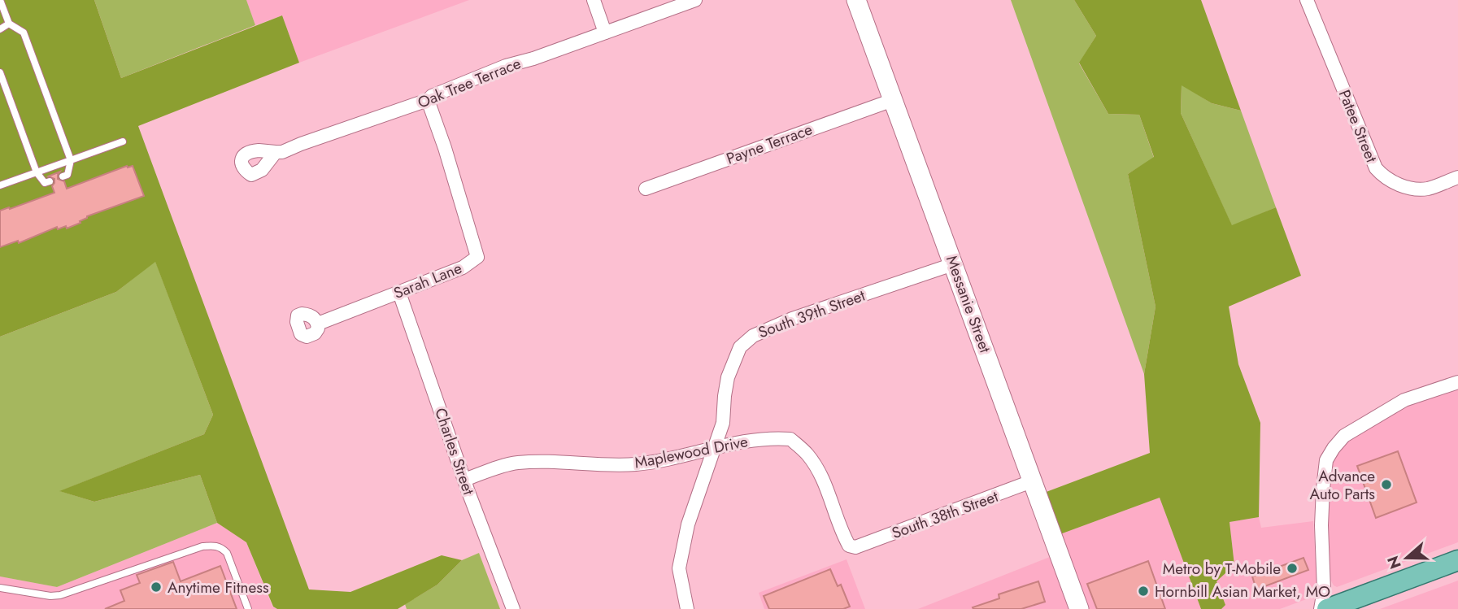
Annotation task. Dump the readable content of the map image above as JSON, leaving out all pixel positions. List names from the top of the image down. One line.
{"streets":{"street":["Oak Tree Terrace","Patee Street","Payne Terrace","Sarah Lane","Messanie Street","South 39th Street","Charles Street","Maplewood Drive","South 38th Street"]},"crossings":[["Oak Tree Terrace","Sarah Lane"],["Payne Terrace","Messanie Street"],["Sarah Lane","Charles Street"],["Messanie Street","South 39th Street"],["Messanie Street","South 38th Street"],["South 39th Street","Maplewood Drive"],["Charles Street","Maplewood Drive"],["Maplewood Drive","South 38th Street"]],"places":["Advance Auto Parts","Metro by T-Mobile","Anytime Fitness","Hornbill Asian Market, MO"],"north":"left"}
